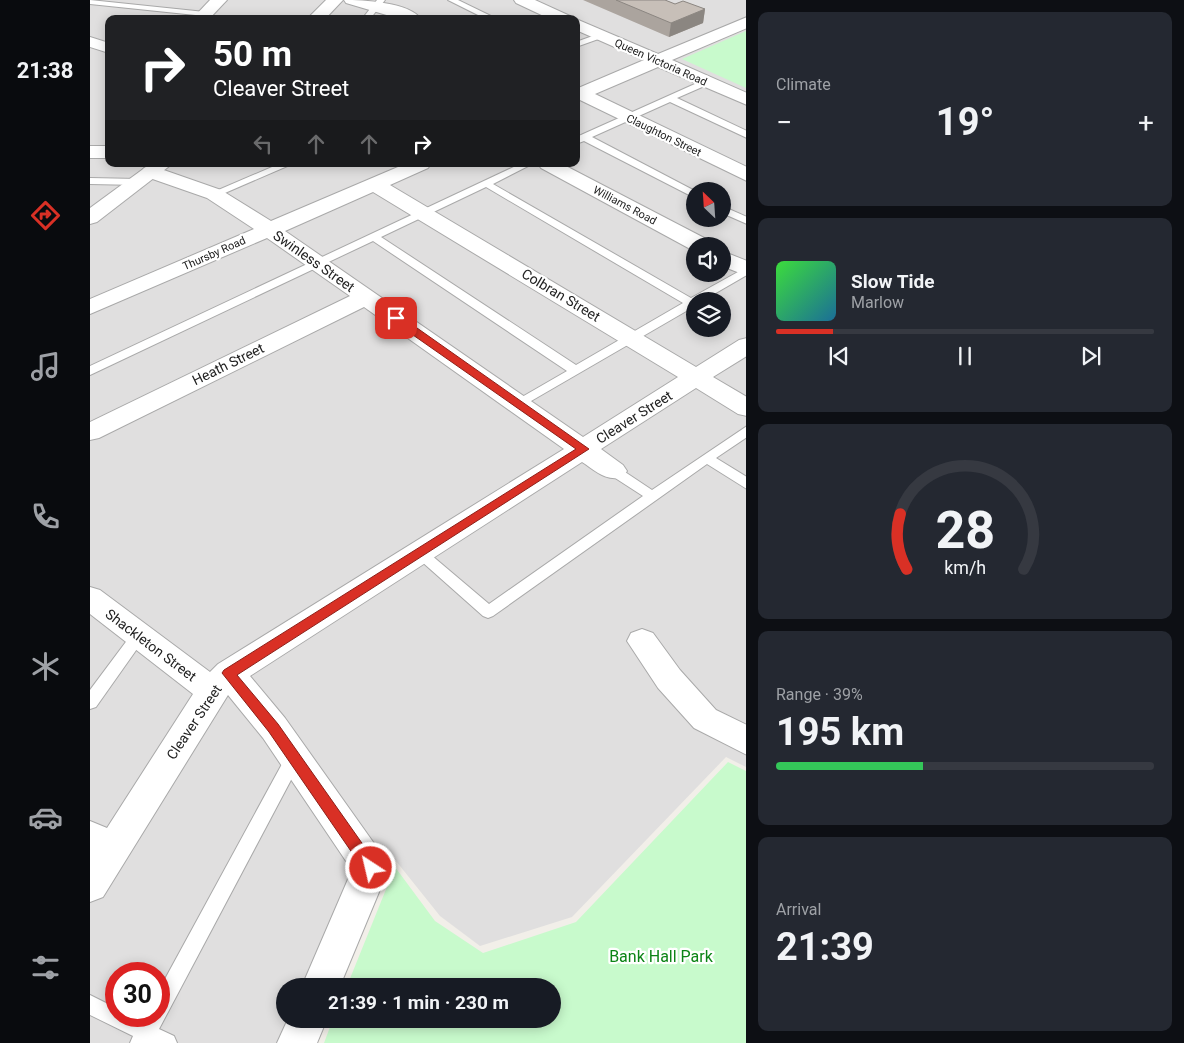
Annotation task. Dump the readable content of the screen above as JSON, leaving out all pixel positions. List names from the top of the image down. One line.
{"streets":{"street":["Queen Victoria Road","Claughton Street","Williams Road","Thursby Road","Swinless Street","Colbran Street","Heath Street","Cleaver Street","Shackleton Street"]},"crossings":[["Thursby Road","Swinless Street"],["Thursby Road","Colbran Street"],["Swinless Street","Heath Street"],["Swinless Street","Cleaver Street"],["Colbran Street","Cleaver Street"],["Cleaver Street","Shackleton Street"]],"parks":["Bank Hall Park"],"north":"top left","page":{"tabs":"21:38","tile":["Climate",["Range · 39%","195 km"],["Arrival","21:39"]],"turn":["50 m","Cleaver Street"],"heat":["−","19°","+"],"song":["Slow Tide","Marlow"],"limit":"30","trip":"21:39 · 1 min · 230 m","gauge":["28","km/h"]}}
